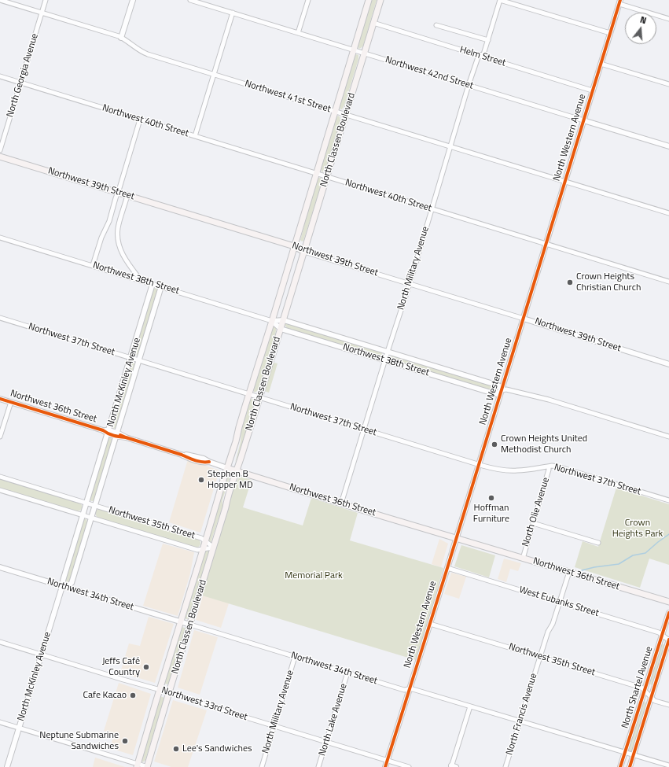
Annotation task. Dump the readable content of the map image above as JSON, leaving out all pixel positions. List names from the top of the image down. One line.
{"streets":{"main road":["North Classen Boulevard","Northwest 39th Street","Northwest 36th Street"],"street":["Helm Street","Northwest 42nd Street","North Georgia Avenue","Northwest 41st Street","Northwest 40th Street","North Western Avenue","North Military Avenue","Northwest 38th Street","Northwest 37th Street","North McKinley Avenue","North Olie Avenue","Northwest 35th Street","Northwest 34th Street","West Eubanks Street","North Shartel Avenue","Northwest 33rd Street","North Francis Avenue","North Lake Avenue"]},"crossings":[["Helm Street","North Western Avenue"],["Helm Street","North Classen Boulevard"],["Helm Street","North Military Avenue"],["Northwest 42nd Street","North Western Avenue"],["Northwest 42nd Street","North Classen Boulevard"],["Northwest 42nd Street","North Military Avenue"],["North Georgia Avenue","Northwest 41st Street"],["North Georgia Avenue","Northwest 40th Street"],["Northwest 41st Street","North Western Avenue"],["Northwest 41st Street","North Classen Boulevard"],["Northwest 41st Street","North Military Avenue"],["Northwest 40th Street","North Western Avenue"],["Northwest 40th Street","North Classen Boulevard"],["Northwest 40th Street","North Military Avenue"],["North Western Avenue","Northwest 39th Street"],["North Western Avenue","Northwest 38th Street"],["North Western Avenue","Northwest 37th Street"],["North Western Avenue","Northwest 36th Street"],["North Western Avenue","Northwest 35th Street"],["North Western Avenue","Northwest 34th Street"],["North Western Avenue","West Eubanks Street"],["North Western Avenue","Northwest 33rd Street"],["North Classen Boulevard","Northwest 39th Street"],["North Classen Boulevard","Northwest 38th Street"],["North Classen Boulevard","Northwest 37th Street"],["North Classen Boulevard","Northwest 36th Street"],["North Classen Boulevard","Northwest 35th Street"],["North Classen Boulevard","Northwest 34th Street"],["North Classen Boulevard","Northwest 33rd Street"],["Northwest 39th Street","North Military Avenue"],["North Military Avenue","Northwest 38th Street"],["North Military Avenue","Northwest 37th Street"],["North Military Avenue","Northwest 36th Street"],["North Military Avenue","Northwest 34th Street"],["North Military Avenue","Northwest 33rd Street"],["Northwest 38th Street","North McKinley Avenue"],["Northwest 37th Street","North McKinley Avenue"],["Northwest 37th Street","North Olie Avenue"],["North McKinley Avenue","Northwest 36th Street"],["North McKinley Avenue","Northwest 35th Street"],["North McKinley Avenue","Northwest 34th Street"],["North McKinley Avenue","Northwest 33rd Street"],["Northwest 36th Street","North Olie Avenue"],["Northwest 36th Street","North Francis Avenue"],["Northwest 35th Street","North Shartel Avenue"],["Northwest 35th Street","North Francis Avenue"],["Northwest 34th Street","North Shartel Avenue"],["Northwest 34th Street","North Francis Avenue"],["Northwest 34th Street","North Lake Avenue"],["West Eubanks Street","North Shartel Avenue"],["West Eubanks Street","North Francis Avenue"],["Northwest 33rd Street","North Lake Avenue"]],"parks":["Crown Heights Park","Memorial Park"],"places":["Crown Heights Christian Church","Crown Heights United Methodist Church","Stephen B Hopper MD","Hoffman Furniture","Jeffs Café Country","Cafe Kacao","Neptune Submarine Sandwiches","Lee's Sandwiches"],"north":"top"}
